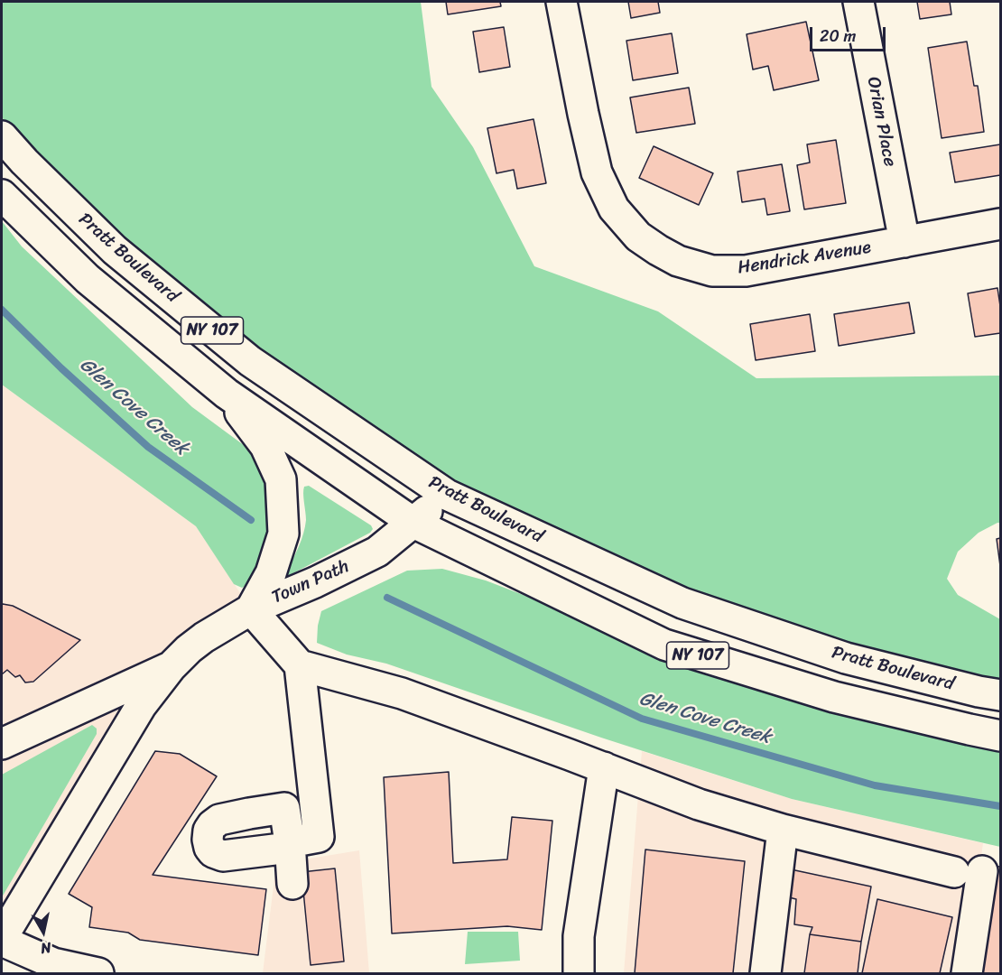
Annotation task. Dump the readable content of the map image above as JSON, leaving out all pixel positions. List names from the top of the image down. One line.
{"streets":{"main road":["Orian Place","Pratt Boulevard","Hendrick Avenue","NY 107","Town Path"]},"crossings":[["Orian Place","Hendrick Avenue"],["Pratt Boulevard","Town Path"],["NY 107","Town Path"]],"water":["Glen Cove Creek"],"scale_bar":"20 m","north":"bottom"}
